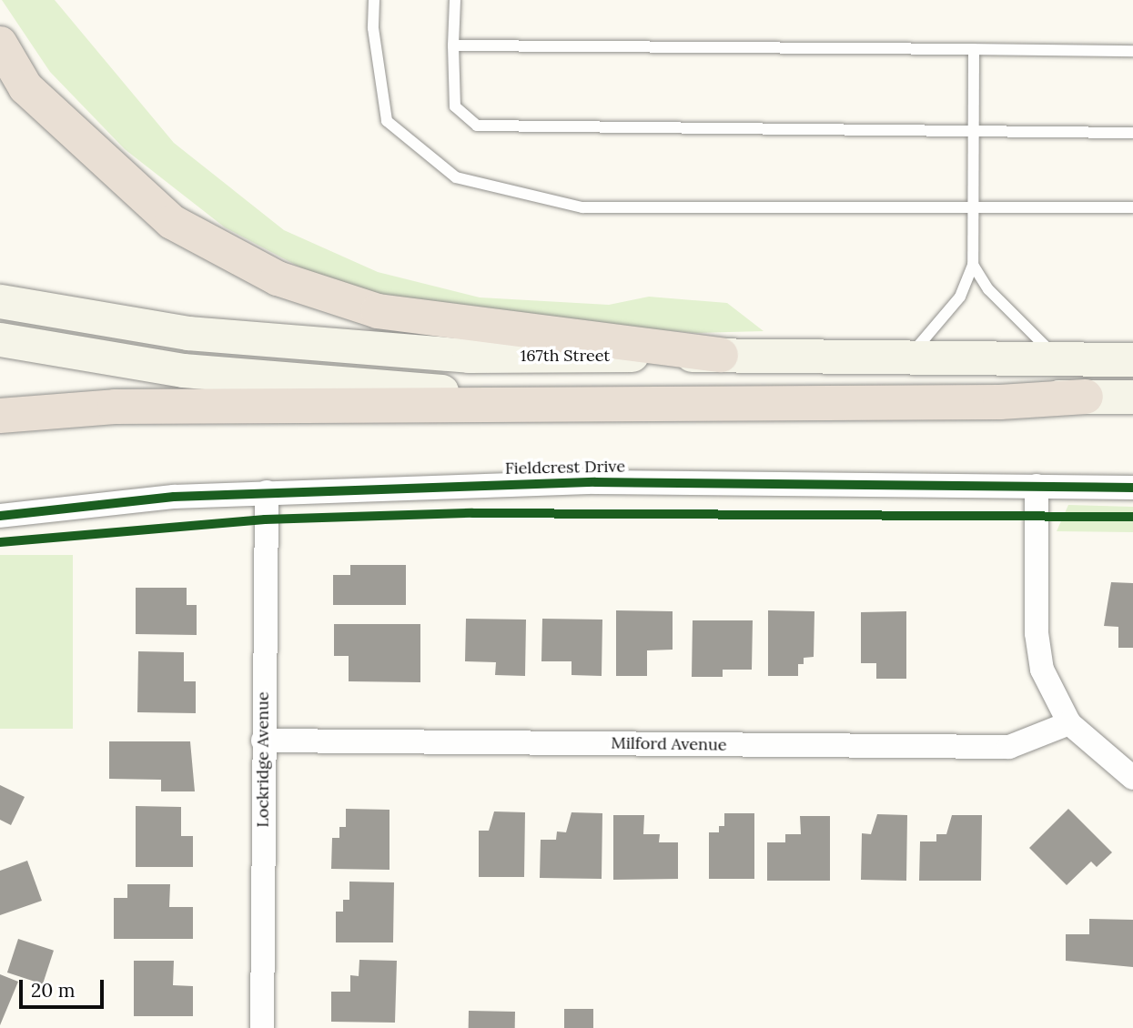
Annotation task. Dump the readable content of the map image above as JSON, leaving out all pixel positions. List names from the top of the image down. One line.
{"streets":{"main road":["167th Street"],"street":["Fieldcrest Drive","Milford Avenue","Lockridge Avenue"]},"crossings":[["Fieldcrest Drive","Lockridge Avenue"],["Milford Avenue","Lockridge Avenue"]],"scale_bar":"20 m"}
